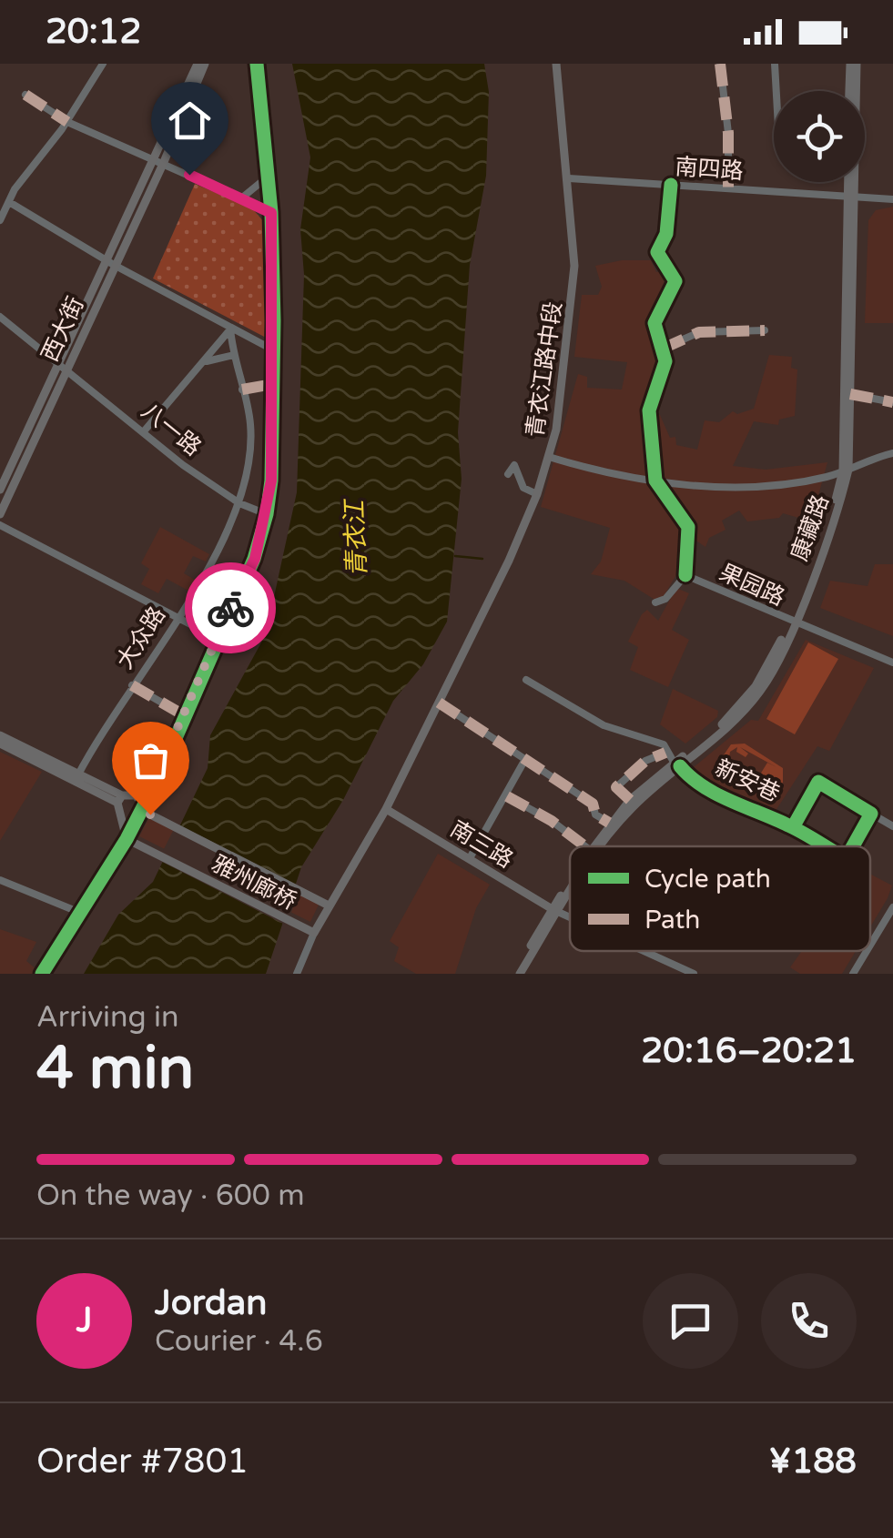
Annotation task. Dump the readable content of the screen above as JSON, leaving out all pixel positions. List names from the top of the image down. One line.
{"streets":{"main road":["西大街","青衣江路中段","康藏路","南三路","雅州廊桥"],"street":["南四路","八一路","果园路","大众路","新安巷"]},"crossings":[["南四路","青衣江路中段"],["南四路","康藏路"],["南四路","果园路"],["西大街","八一路"],["青衣江路中段","南三路"],["青衣江路中段","雅州廊桥"],["八一路","大众路"],["康藏路","果园路"],["康藏路","新安巷"],["康藏路","南三路"],["大众路","雅州廊桥"]],"water":["青衣江"],"legend":["Cycle path","Path"],"page":{"status":"20:12","heading":["4 min","Arriving in","20:16–20:21"],"panel":["Jordan","Courier · 4.6","Order #7801","¥188"],"bar":"On the way · 600 m","round":"J"}}
